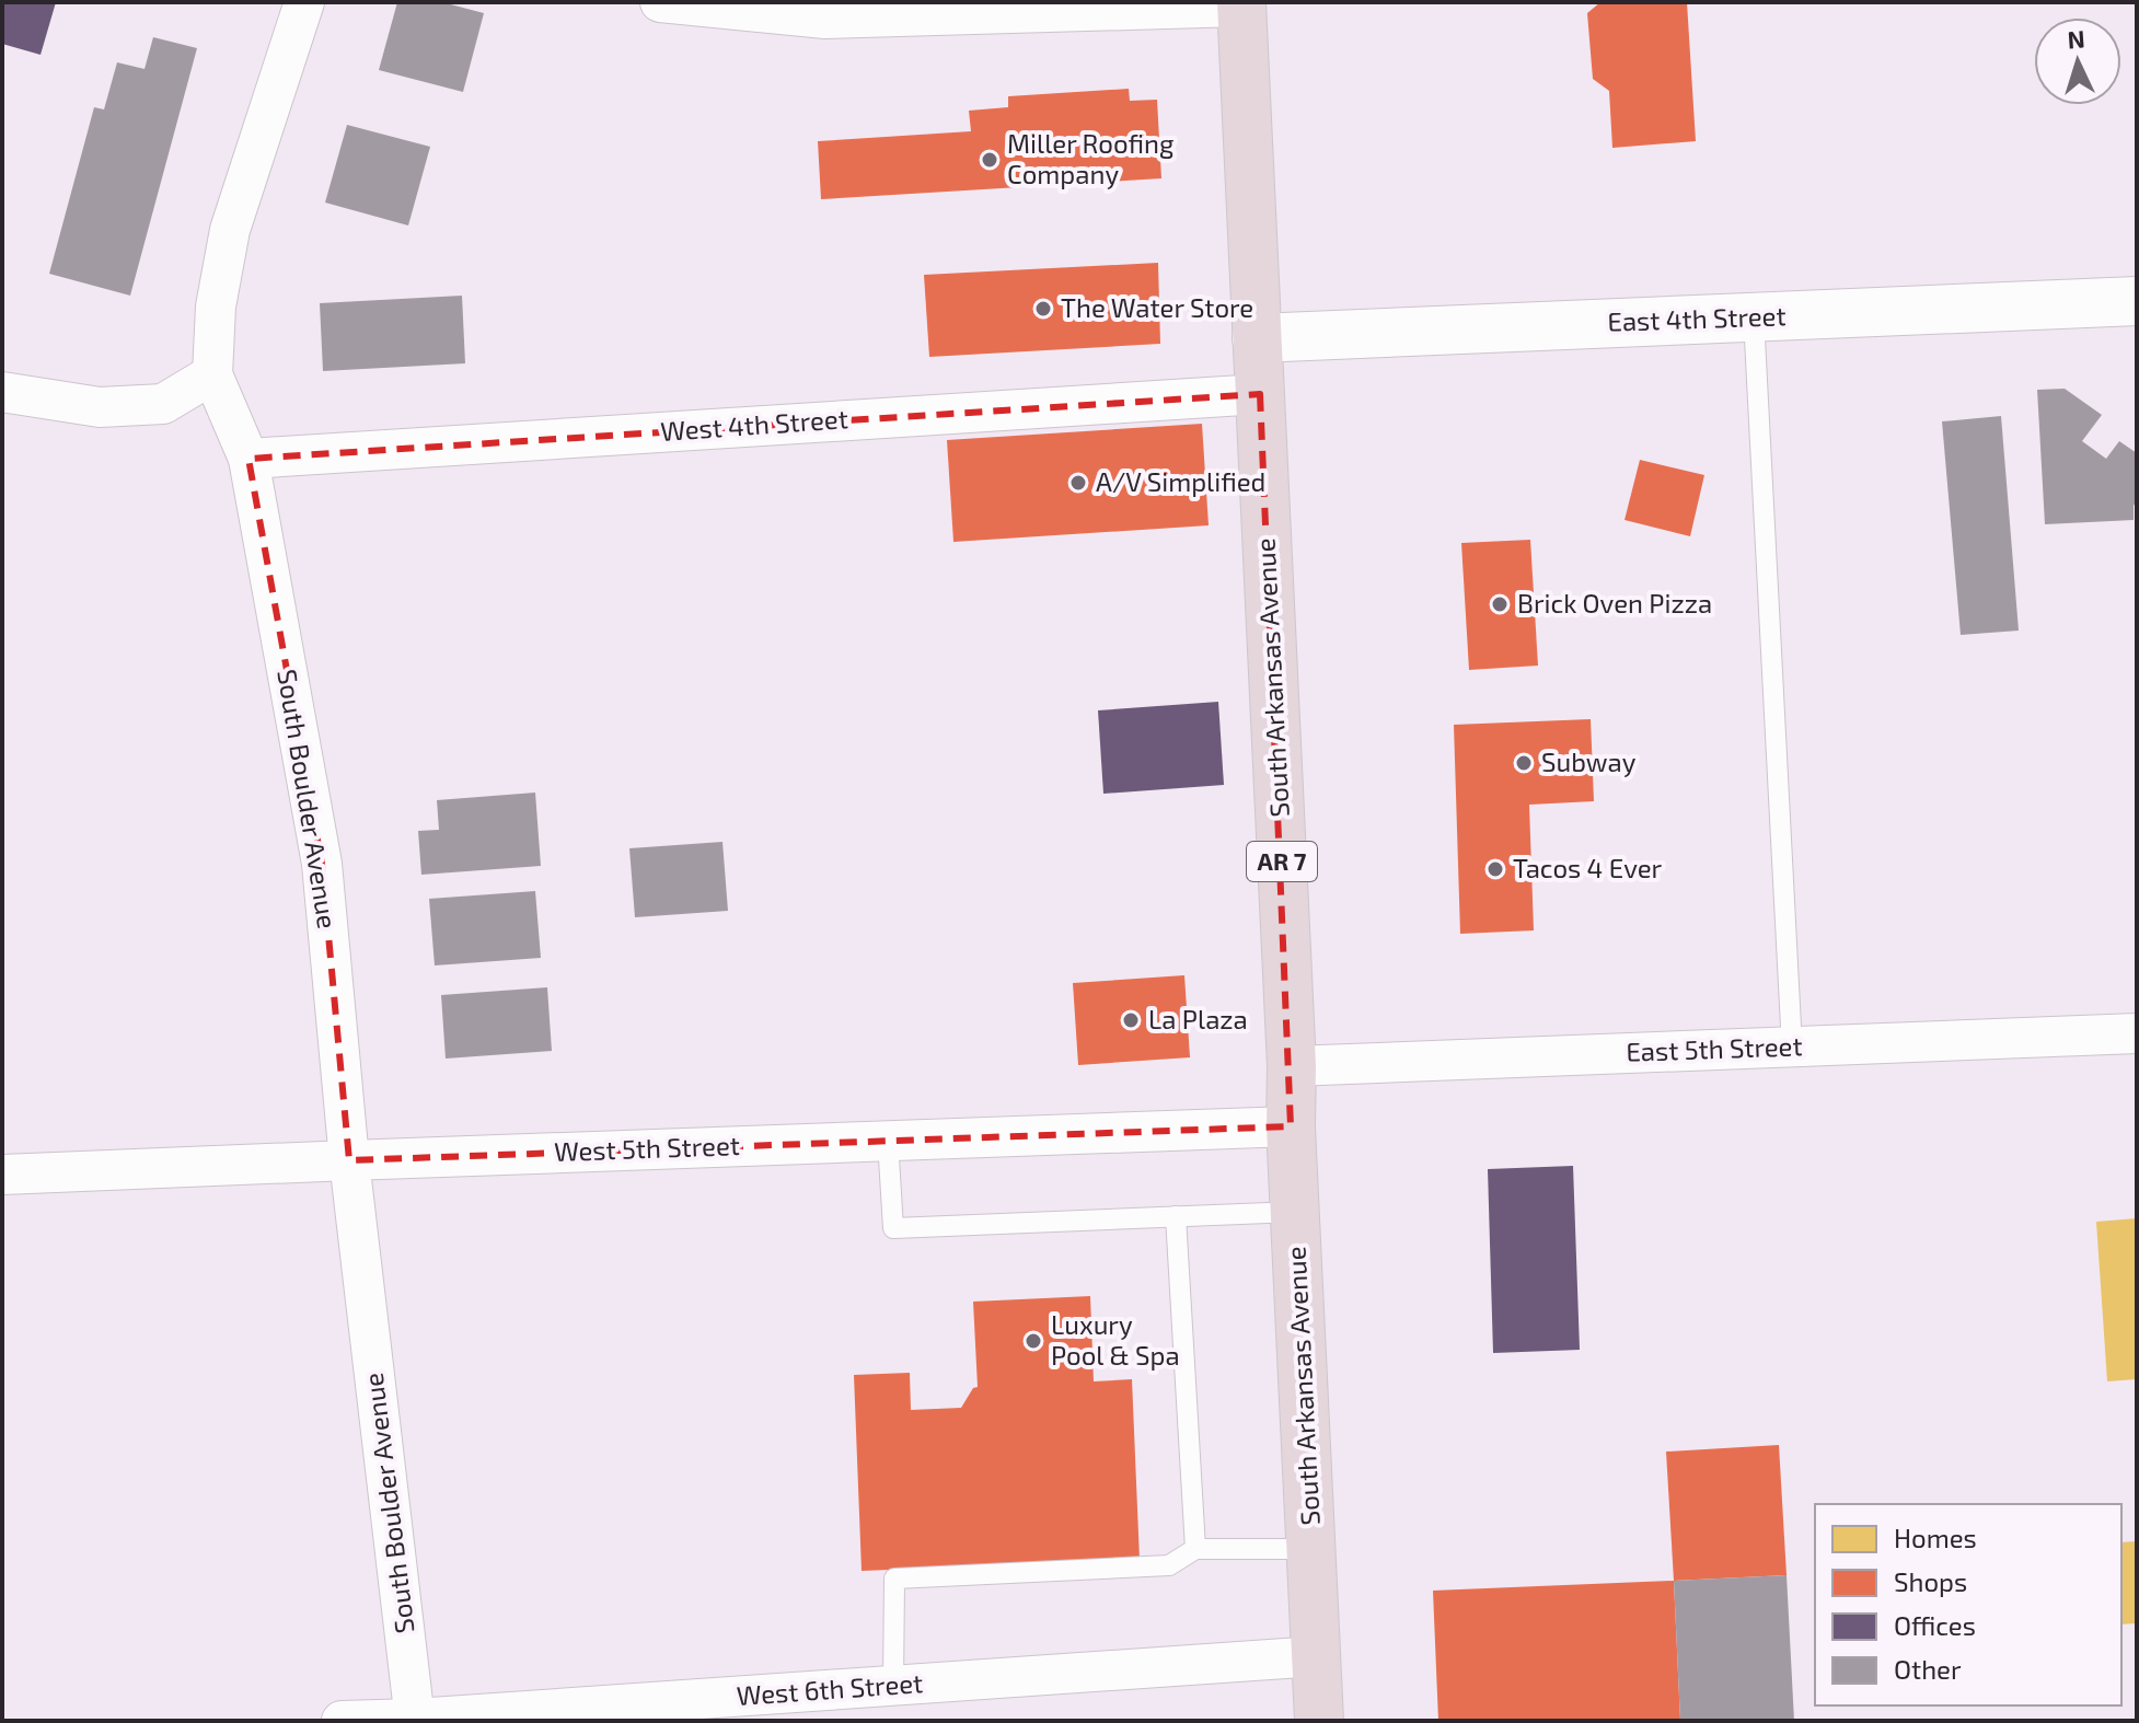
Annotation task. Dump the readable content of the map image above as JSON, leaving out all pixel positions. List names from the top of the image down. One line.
{"streets":{"highway":["South Arkansas Avenue","AR 7"],"street":["East 4th Street","West 4th Street","South Boulder Avenue","East 5th Street","West 5th Street","West 6th Street"]},"crossings":[["East 4th Street","South Arkansas Avenue"],["West 4th Street","South Arkansas Avenue"],["West 4th Street","South Boulder Avenue"],["South Arkansas Avenue","East 5th Street"],["South Arkansas Avenue","West 5th Street"],["South Arkansas Avenue","West 6th Street"],["South Boulder Avenue","West 5th Street"],["South Boulder Avenue","West 6th Street"]],"places":["Miller Roofing Company","The Water Store","A/V Simplified","Brick Oven Pizza","Subway","Tacos 4 Ever","La Plaza","Luxury Pool & Spa"],"legend":["Homes","Shops","Offices","Other"],"north":"top"}
